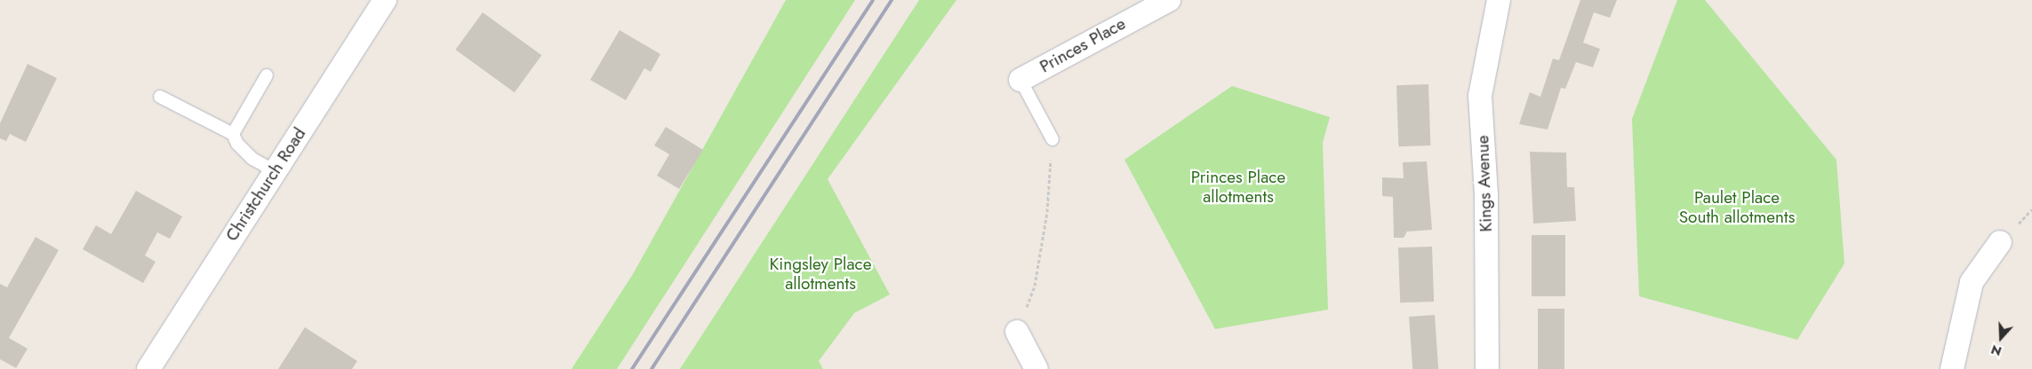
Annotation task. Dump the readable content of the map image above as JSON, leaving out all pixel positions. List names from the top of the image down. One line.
{"streets":{"street":["Princes Place","Kings Avenue","Christchurch Road"]},"parks":["Princes Place allotments","Paulet Place South allotments","Kingsley Place allotments"],"north":"bottom"}
